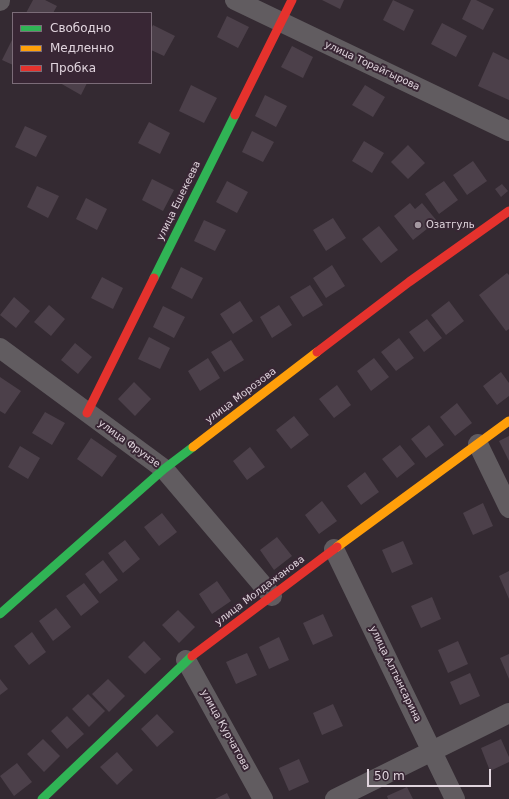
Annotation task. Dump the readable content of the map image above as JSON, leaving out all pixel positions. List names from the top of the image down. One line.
{"streets":{"street":["улица Торайгырова","улица Ешекеева","улица Морозова","улица Фрунзе","улица Молдажанова","улица Алтынсарина","улица Курчатова"]},"crossings":[["улица Торайгырова","улица Ешекеева"],["улица Ешекеева","улица Фрунзе"],["улица Морозова","улица Фрунзе"],["улица Фрунзе","улица Молдажанова"],["улица Молдажанова","улица Алтынсарина"],["улица Молдажанова","улица Курчатова"]],"places":["Oзатгуль"],"legend":["Свободно","Медленно","Пробка"],"scale_bar":"50 m"}
